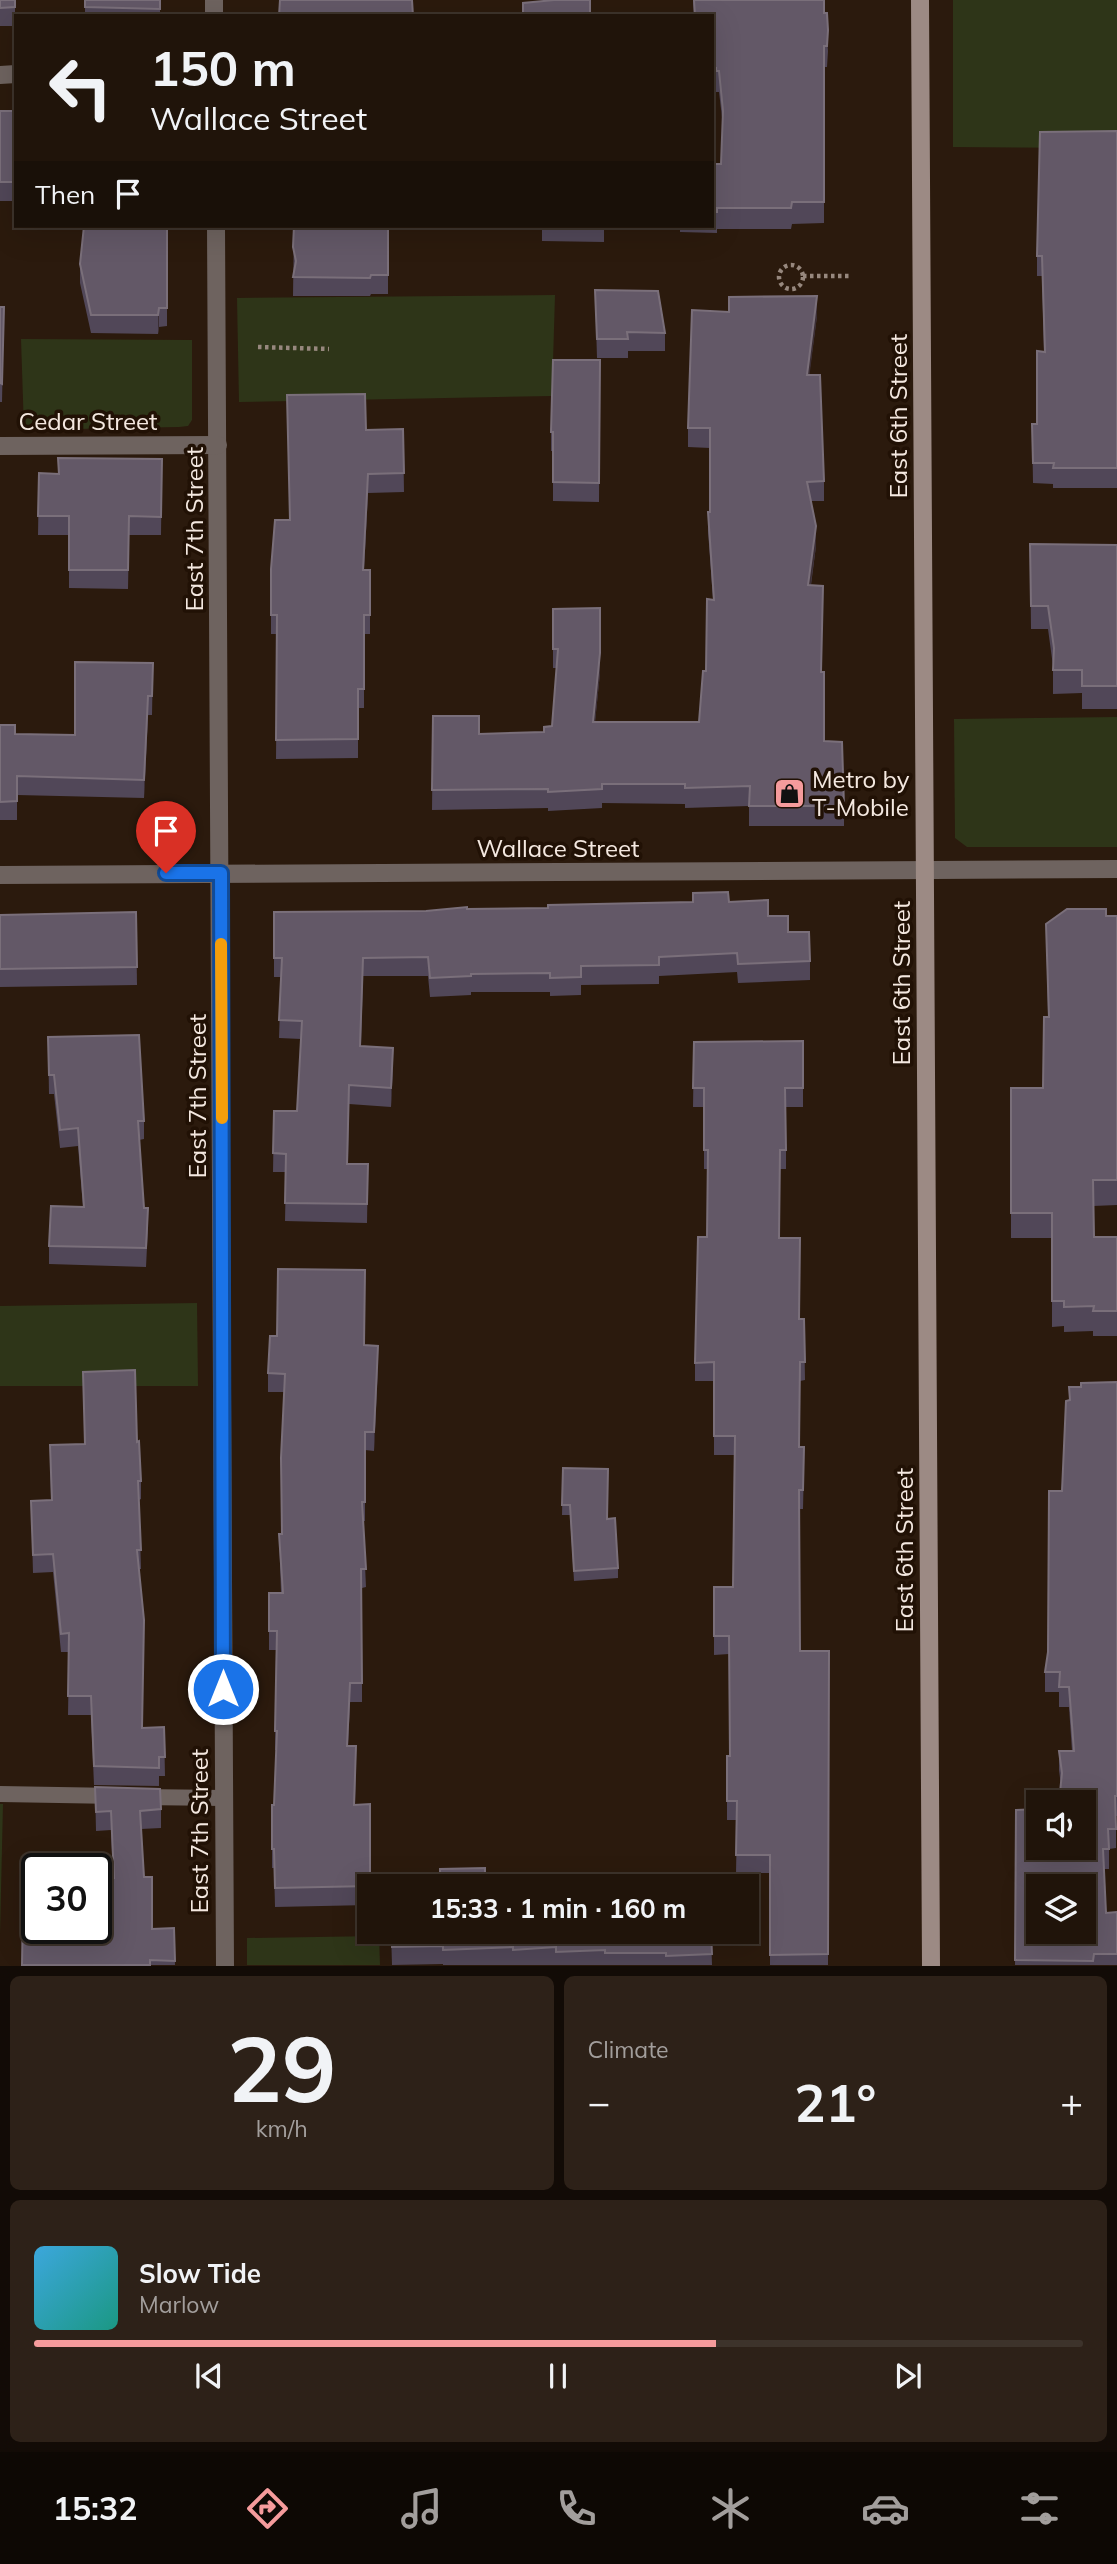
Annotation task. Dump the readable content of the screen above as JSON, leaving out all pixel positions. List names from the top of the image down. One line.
{"streets":{"main road":["East 6th Street"],"street":["Cedar Street","East 7th Street","Wallace Street"]},"crossings":[["East 6th Street","Wallace Street"],["Cedar Street","East 7th Street"],["East 7th Street","Wallace Street"]],"places":{"shop":["Metro by T-Mobile"]},"page":{"turn":["150 m","Wallace Street"],"then":"Then","limit":"30","trip":"15:33 · 1 min · 160 m","tile":[["29","km/h"],"Climate"],"heat":["−","21°","+"],"song":["Slow Tide","Marlow"],"tabs":"15:32"}}
